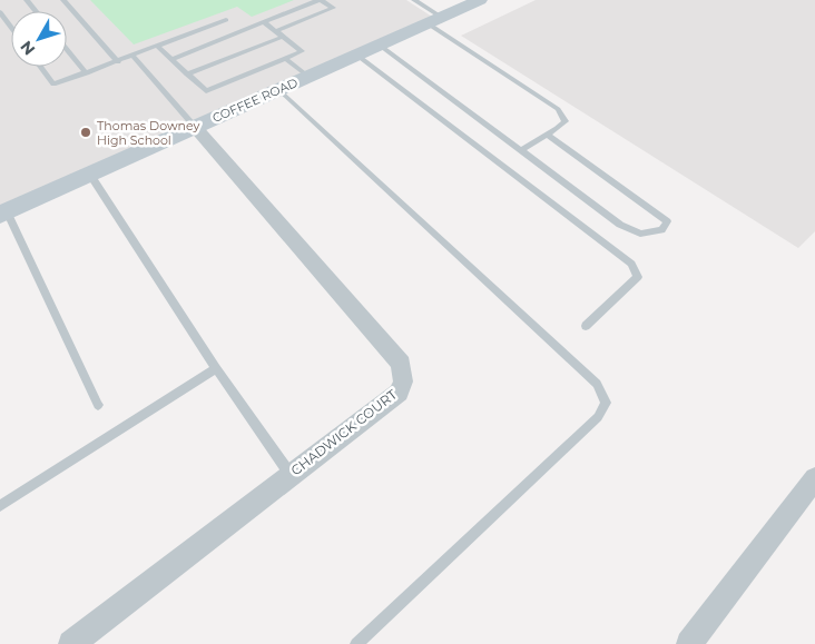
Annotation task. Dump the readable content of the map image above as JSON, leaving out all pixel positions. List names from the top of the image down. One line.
{"streets":{"main road":["COFFEE ROAD"],"street":["CHADWICK COURT"]},"crossings":[["COFFEE ROAD","CHADWICK COURT"]],"places":["Thomas Downey High School"],"north":"bottom left"}
